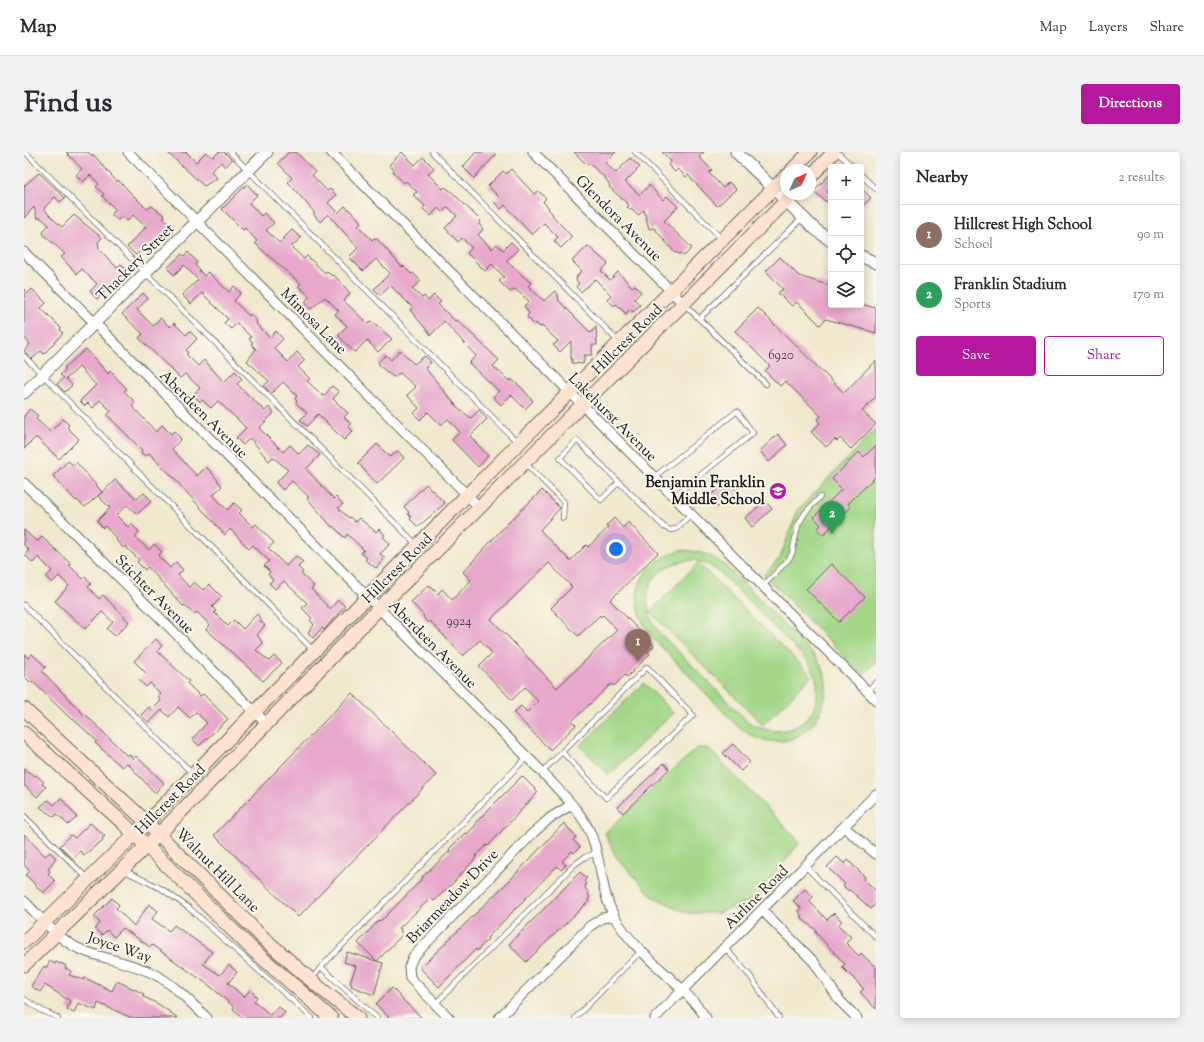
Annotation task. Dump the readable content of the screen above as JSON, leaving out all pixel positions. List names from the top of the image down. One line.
{"streets":{"main road":["Hillcrest Road","Walnut Hill Lane"],"street":["Glendora Avenue","Thackery Street","Mimosa Lane","Aberdeen Avenue","Lakehurst Avenue","Stichter Avenue","Briarmeadow Drive","Airline Road","Joyce Way"]},"crossings":[["Glendora Avenue","Hillcrest Road"],["Thackery Street","Mimosa Lane"],["Thackery Street","Aberdeen Avenue"],["Mimosa Lane","Hillcrest Road"],["Hillcrest Road","Aberdeen Avenue"],["Hillcrest Road","Lakehurst Avenue"],["Hillcrest Road","Stichter Avenue"],["Hillcrest Road","Walnut Hill Lane"],["Hillcrest Road","Joyce Way"],["Aberdeen Avenue","Briarmeadow Drive"],["Aberdeen Avenue","Airline Road"]],"places":{"school or university":["Benjamin Franklin Middle School"]},"house_numbers":["6920","9924"],"north":"top right","page":{"header":"Map","nav":["Map","Layers","Share"],"title":"Find us","buttons":["Directions",["Save","Share"]],"heading":["Nearby","2 results"],"map_buttons":["+","−"],"list":[{"mark":"1","name":"Hillcrest High School","note":"School","value":"90 m"},{"mark":"2","name":"Franklin Stadium","note":"Sports","value":"170 m"}],"pins":["2","1"]}}
